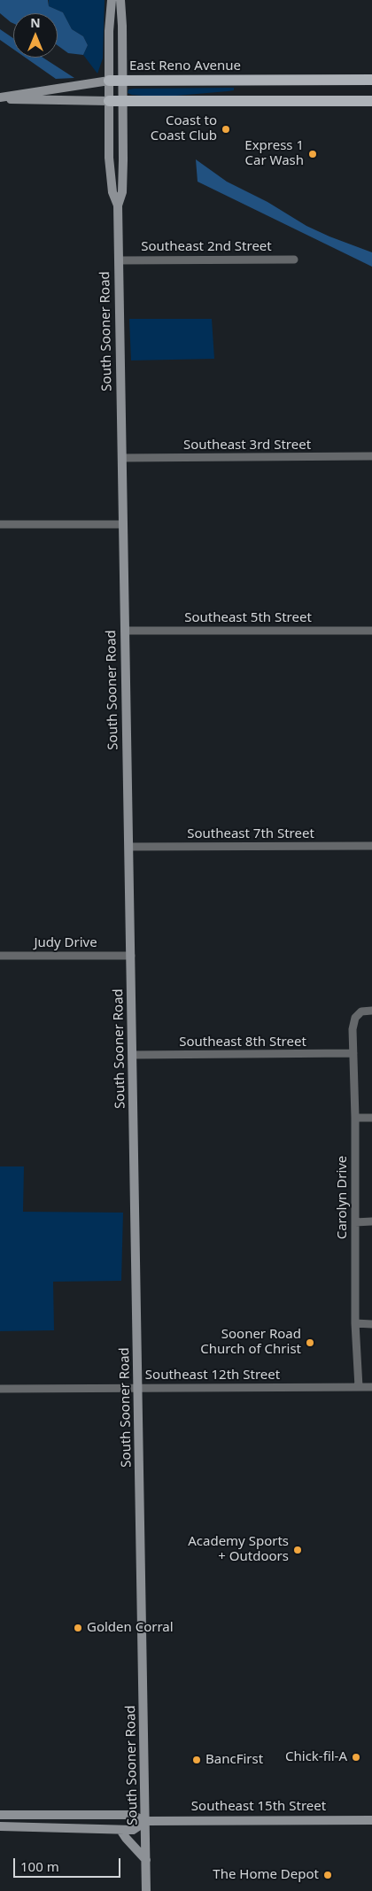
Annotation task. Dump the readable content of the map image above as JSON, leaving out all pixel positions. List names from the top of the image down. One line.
{"streets":{"main road":["East Reno Avenue","South Sooner Road","Southeast 15th Street"],"street":["Southeast 2nd Street","Southeast 3rd Street","Southeast 5th Street","Southeast 7th Street","Judy Drive","Southeast 8th Street","Carolyn Drive","Southeast 12th Street"]},"crossings":[["East Reno Avenue","South Sooner Road"],["Southeast 2nd Street","South Sooner Road"],["South Sooner Road","Southeast 3rd Street"],["South Sooner Road","Southeast 5th Street"],["South Sooner Road","Southeast 7th Street"],["South Sooner Road","Judy Drive"],["South Sooner Road","Southeast 8th Street"],["South Sooner Road","Southeast 12th Street"],["South Sooner Road","Southeast 15th Street"],["Southeast 8th Street","Carolyn Drive"],["Carolyn Drive","Southeast 12th Street"]],"places":["Coast to Coast Club","Express 1 Car Wash","Sooner Road Church of Christ","Academy Sports + Outdoors","Golden Corral","Chick-fil-A","BancFirst","The Home Depot"],"scale_bar":"100 m","north":"top"}
